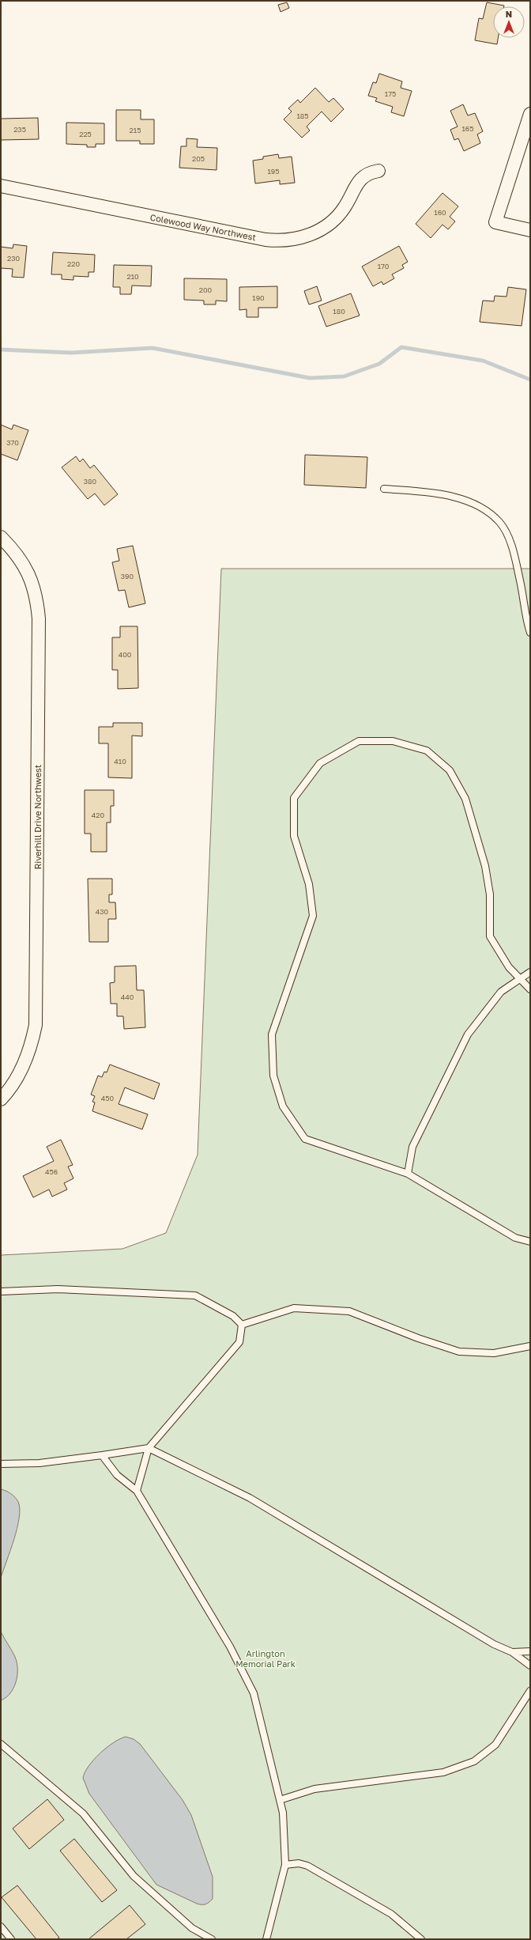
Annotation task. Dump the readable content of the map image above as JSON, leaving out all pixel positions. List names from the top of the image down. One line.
{"streets":{"street":["Colewood Way Northwest","Riverhill Drive Northwest"]},"parks":["Arlington Memorial Park"],"house_numbers":["175","185","165","235","215","225","205","195","160","230","220","170","210","200","190","180","370","380","390","400","410","420","430","440","450","456"],"north":"top"}
